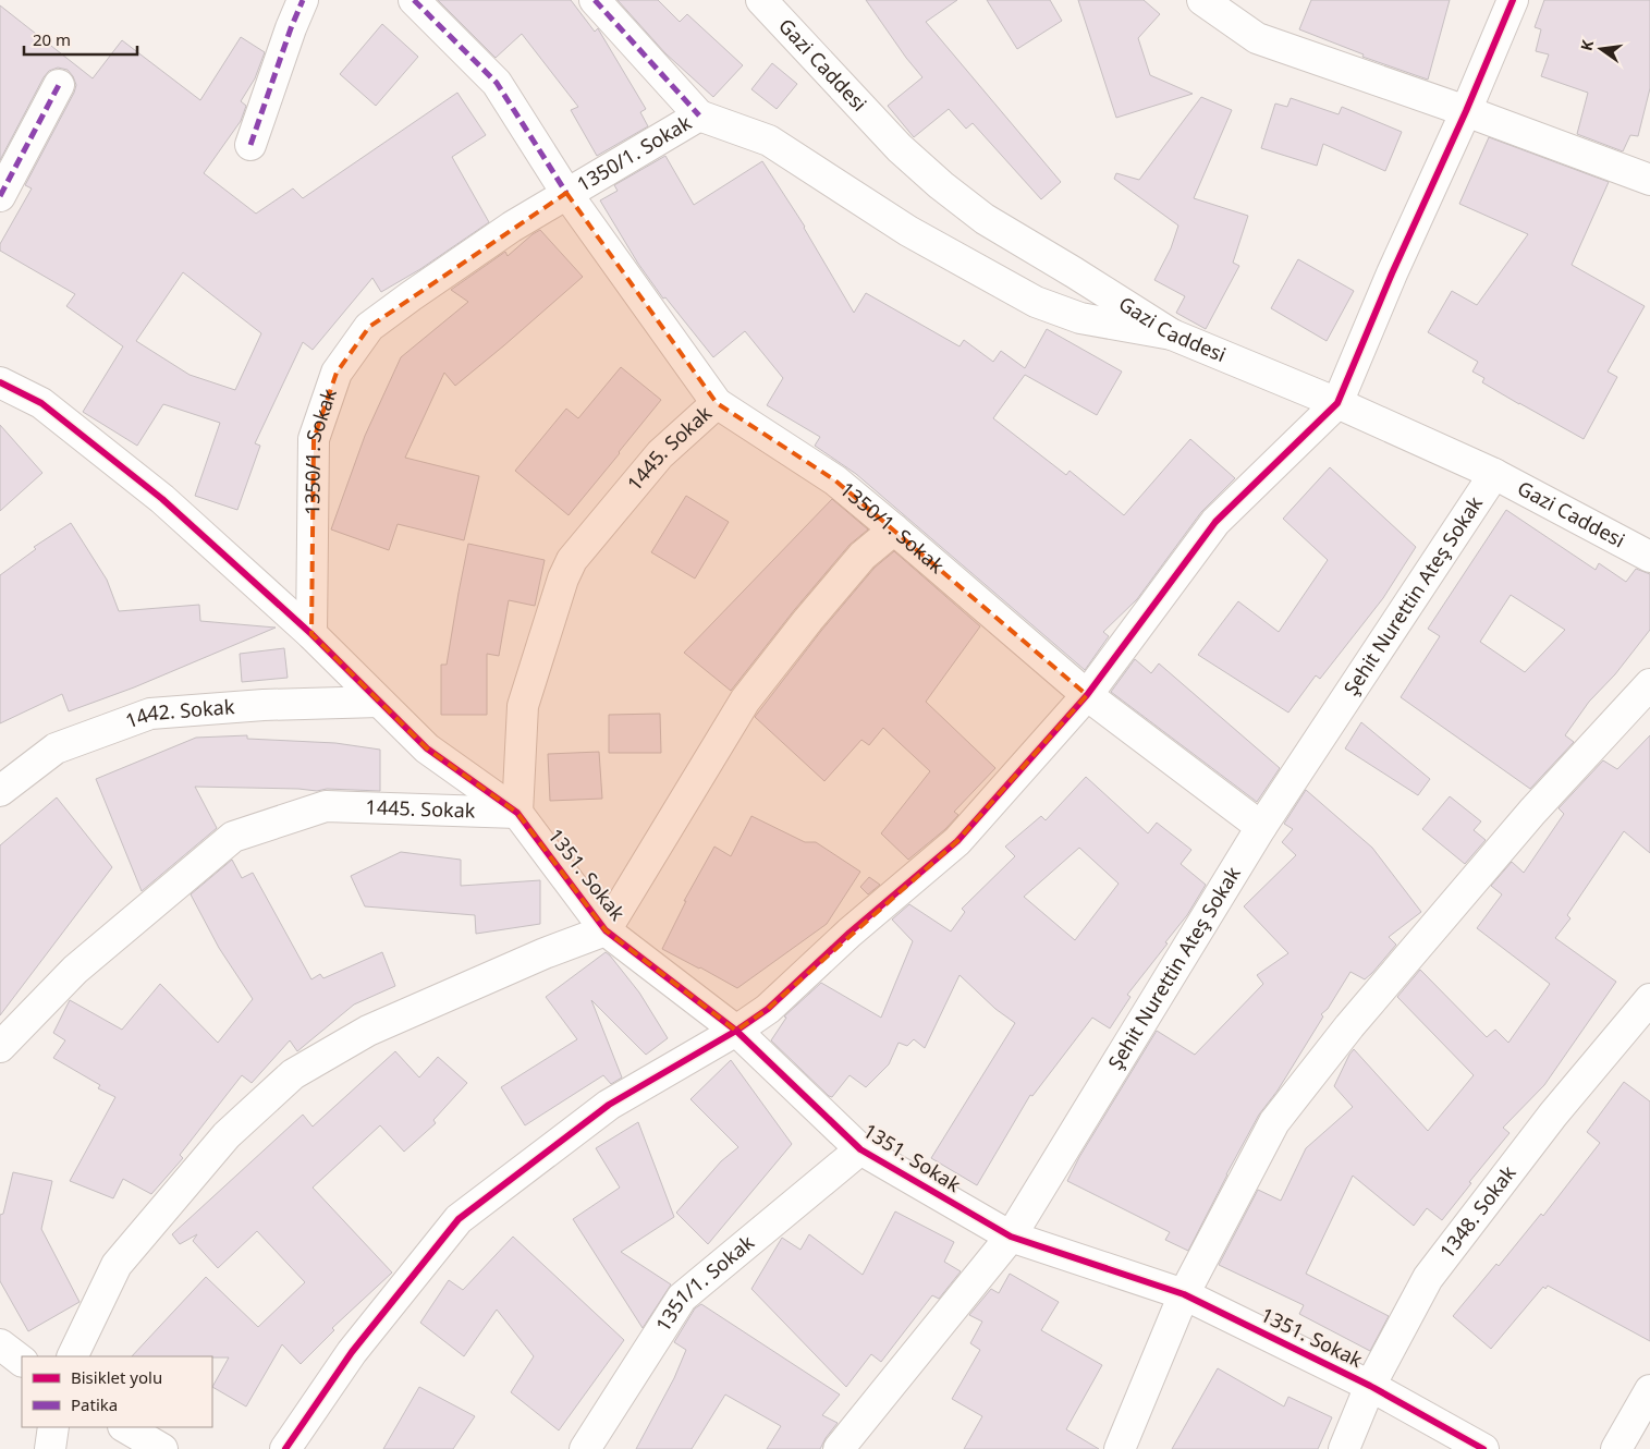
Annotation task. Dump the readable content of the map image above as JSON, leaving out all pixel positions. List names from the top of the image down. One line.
{"streets":{"street":["Gazi Caddesi","1350/1. Sokak","1445. Sokak","Şehit Nurettin Ateş Sokak","1442. Sokak","1351. Sokak","1348. Sokak","1351/1. Sokak"]},"crossings":[["Gazi Caddesi","1350/1. Sokak"],["Gazi Caddesi","Şehit Nurettin Ateş Sokak"],["1350/1. Sokak","1445. Sokak"],["1350/1. Sokak","Şehit Nurettin Ateş Sokak"],["1350/1. Sokak","1351. Sokak"],["1445. Sokak","1351. Sokak"],["Şehit Nurettin Ateş Sokak","1351. Sokak"],["1442. Sokak","1351. Sokak"],["1351. Sokak","1348. Sokak"],["1351. Sokak","1351/1. Sokak"]],"legend":["Bisiklet yolu","Patika"],"scale_bar":"20 m","north":"left"}
